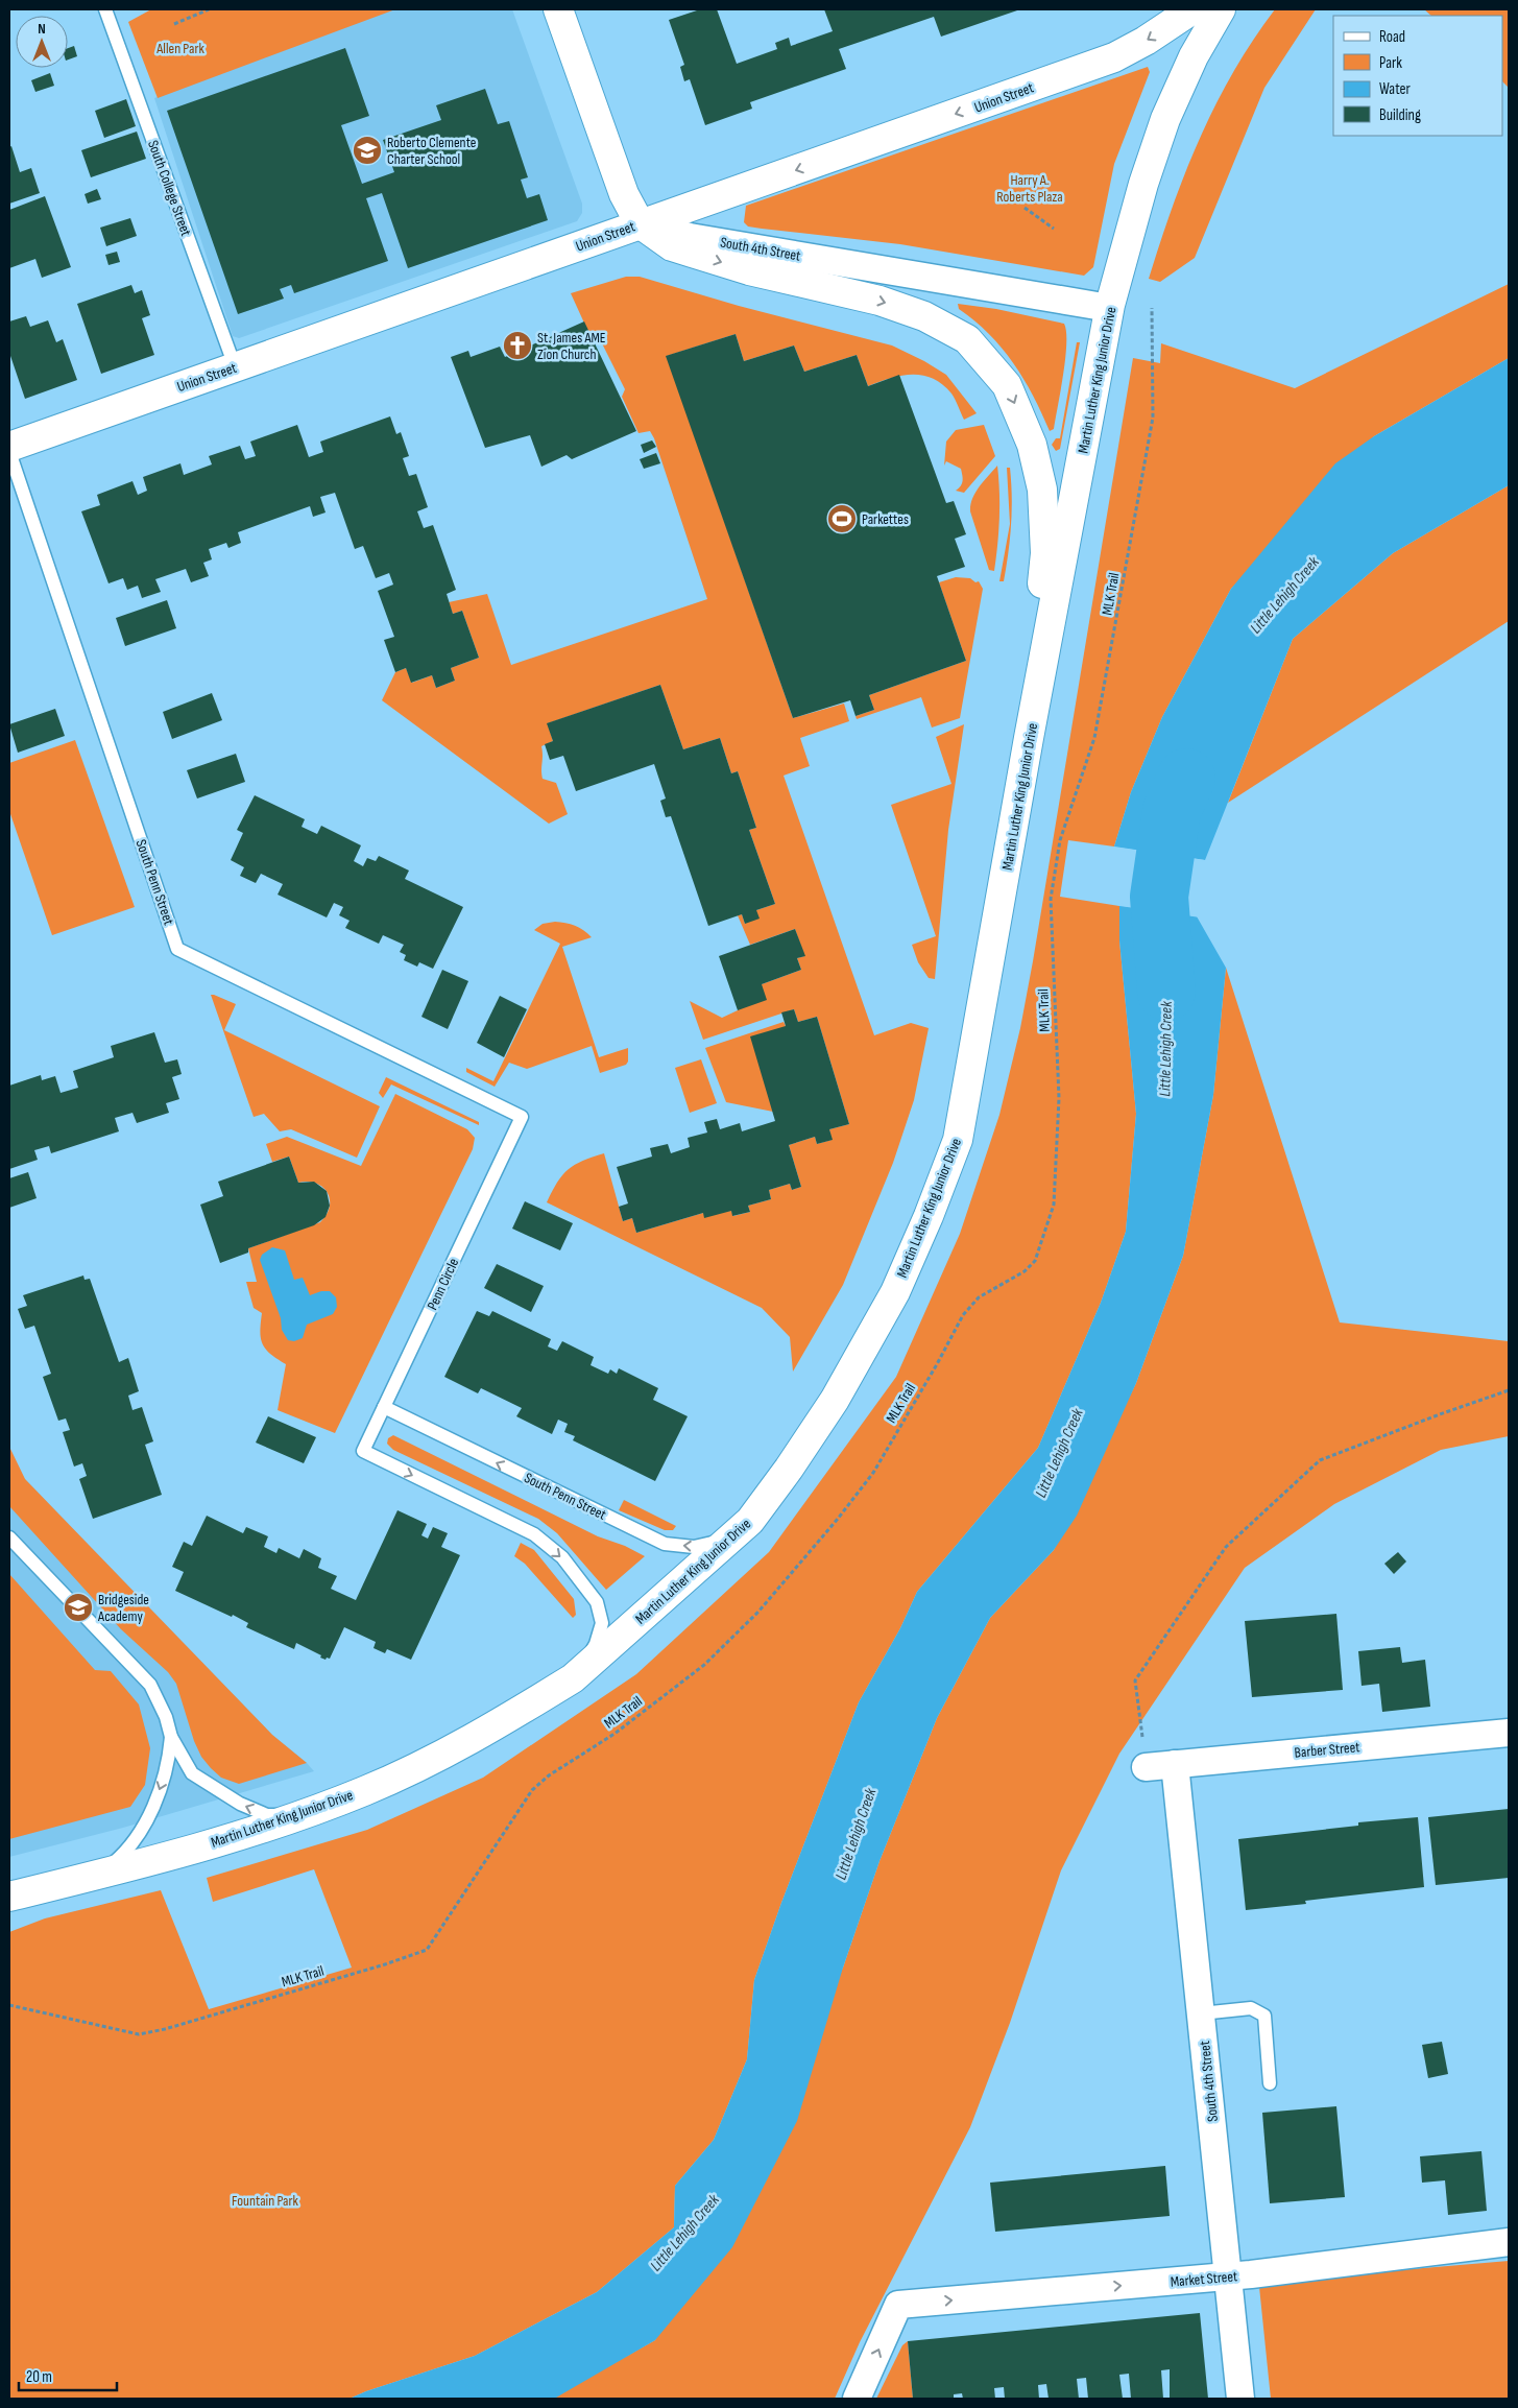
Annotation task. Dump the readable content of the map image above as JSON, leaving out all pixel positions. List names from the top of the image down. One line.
{"streets":{"main road":["Union Street","Martin Luther King Junior Drive"],"street":["South 4th Street","Barber Street","Market Street"],"lane":["South College Street","South Penn Street","Penn Circle"],"path":["MLK Trail"]},"crossings":[["Union Street","South College Street"],["Union Street","South 4th Street"],["South 4th Street","Martin Luther King Junior Drive"],["South 4th Street","Barber Street"],["South 4th Street","Market Street"],["Martin Luther King Junior Drive","South Penn Street"],["Martin Luther King Junior Drive","Penn Circle"],["South Penn Street","Penn Circle"]],"one_way":["Union Street","Market Street"],"water":["Little Lehigh Creek"],"parks":["Allen Park","Harry A. Roberts Plaza","Fountain Park"],"places":{"school or university":["Roberto Clemente Charter School","Bridgeside Academy"],"church":["St. James AME Zion Church"],"sports":["Parkettes"]},"legend":["Road","Park","Water","Building"],"scale_bar":"20 m","north":"top"}
